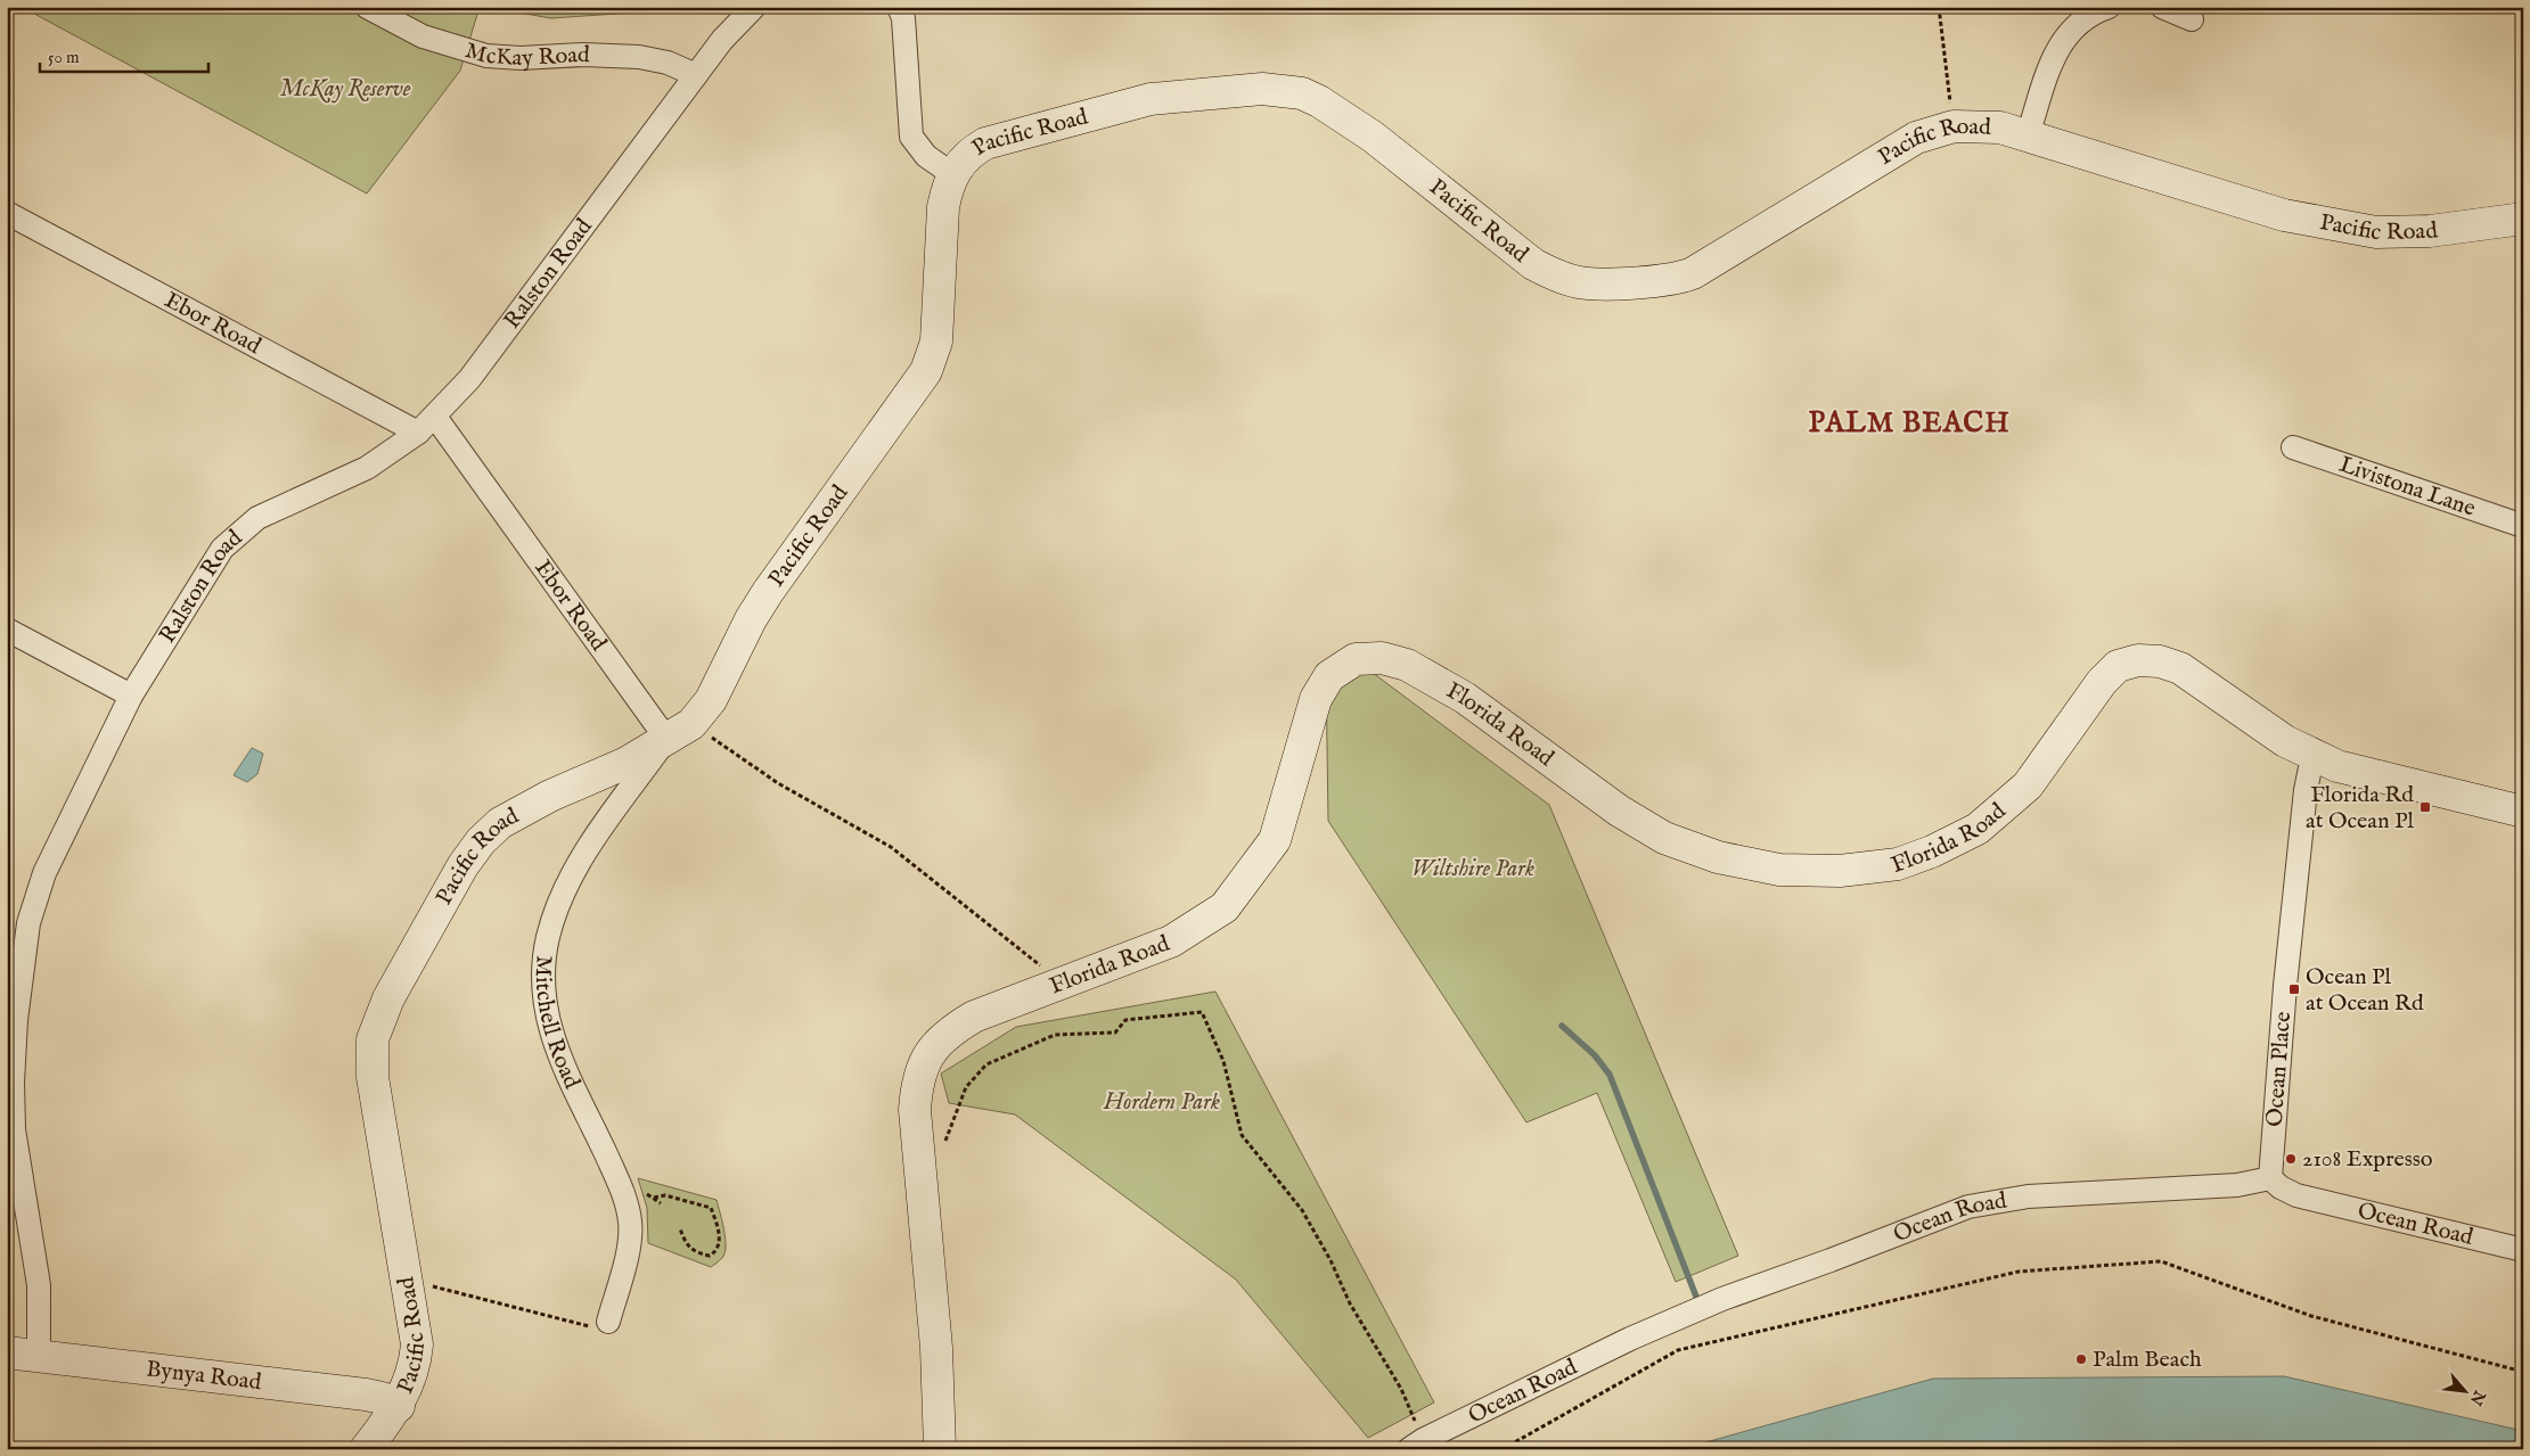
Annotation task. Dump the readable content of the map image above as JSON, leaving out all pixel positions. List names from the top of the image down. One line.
{"streets":{"street":["McKay Road","Pacific Road","Ralston Road","Ebor Road","Livistona Lane","Florida Road","Mitchell Road","Ocean Place","Ocean Road","Bynya Road"]},"crossings":[["McKay Road","Ralston Road"],["Pacific Road","Ebor Road"],["Pacific Road","Mitchell Road"],["Pacific Road","Bynya Road"],["Ralston Road","Ebor Road"],["Ralston Road","Bynya Road"],["Ebor Road","Mitchell Road"],["Florida Road","Ocean Place"],["Ocean Place","Ocean Road"]],"districts":["PALM BEACH"],"parks":["McKay Reserve","Wiltshire Park","Hordern Park"],"places":{"transit":["Florida Rd at Ocean Pl","Ocean Pl at Ocean Rd"],"other":["2108 Expresso","Palm Beach"]},"scale_bar":"50 m","north":"bottom right"}
